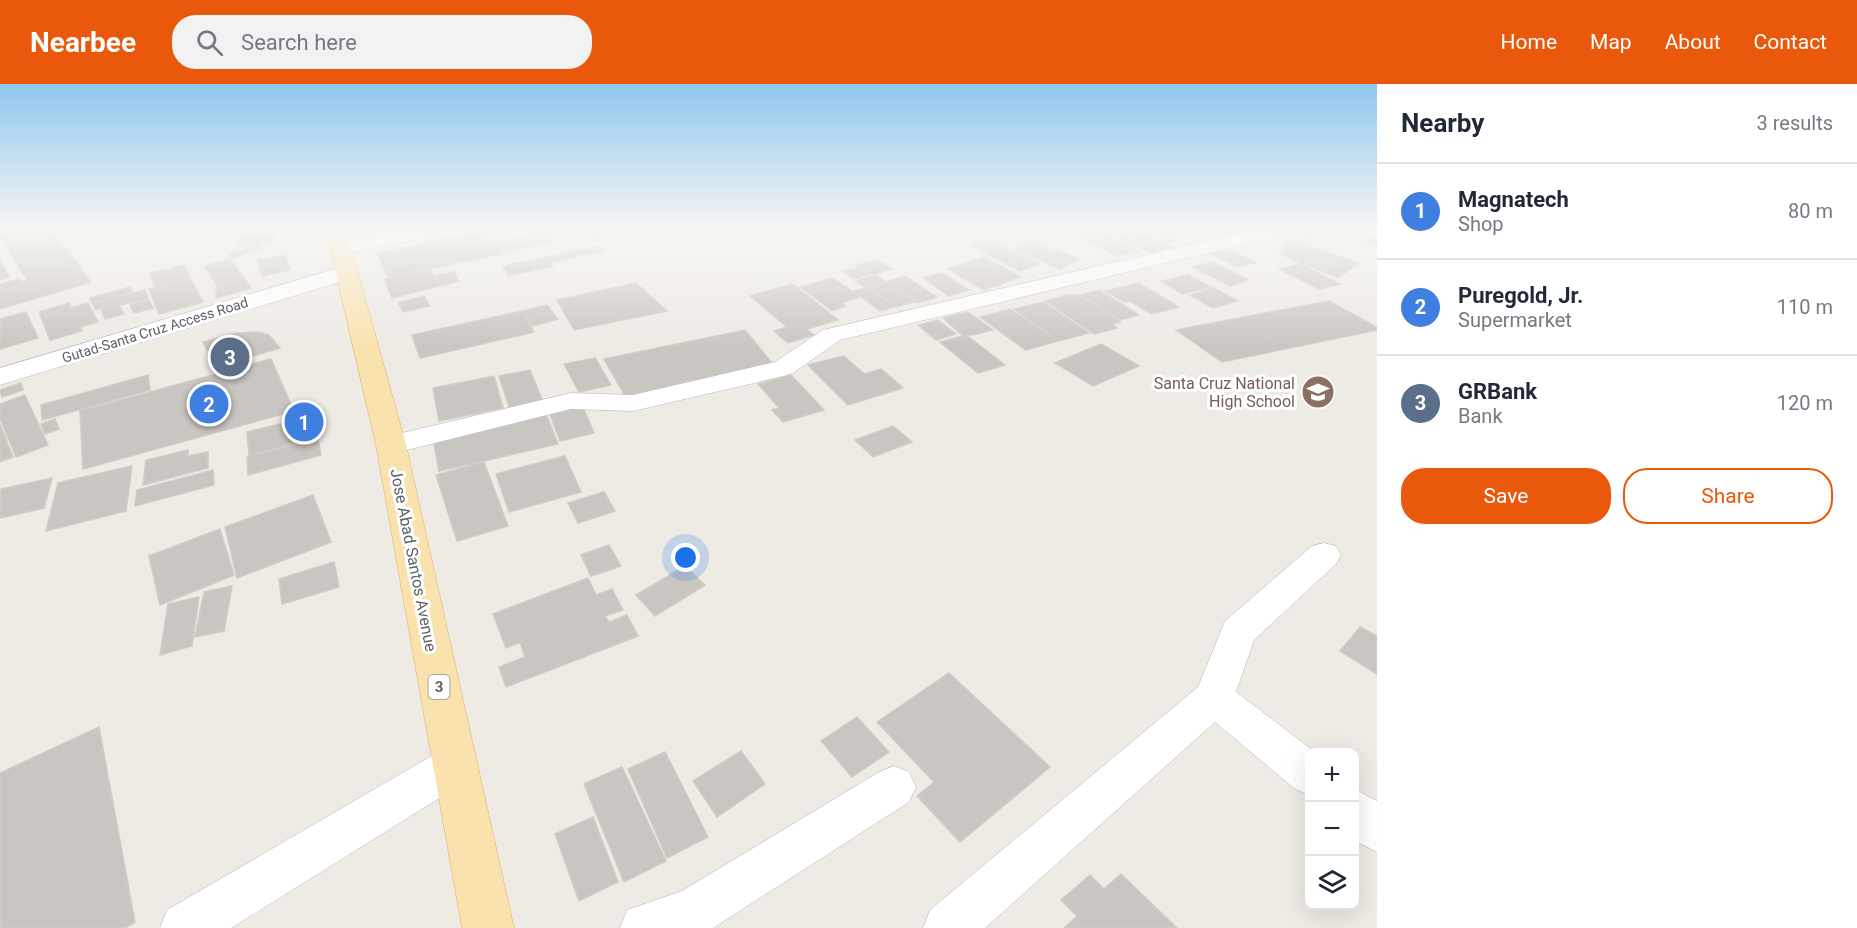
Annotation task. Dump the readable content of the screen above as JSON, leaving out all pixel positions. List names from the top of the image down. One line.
{"streets":{"main road":["Gutad-Santa Cruz Access Road","Jose Abad Santos Avenue","3"]},"places":{"school or university":["Santa Cruz National High School"]},"page":{"header":"Nearbee","search":"Search here","nav":["Home","Map","About","Contact"],"heading":["Nearby","3 results"],"list":[{"mark":"1","name":"Magnatech","note":"Shop","value":"80 m"},{"mark":"2","name":"Puregold, Jr.","note":"Supermarket","value":"110 m"},{"mark":"3","name":"GRBank","note":"Bank","value":"120 m"}],"pins":["3","2","1"],"buttons":["Save","Share"],"map_buttons":["+","−"]}}
